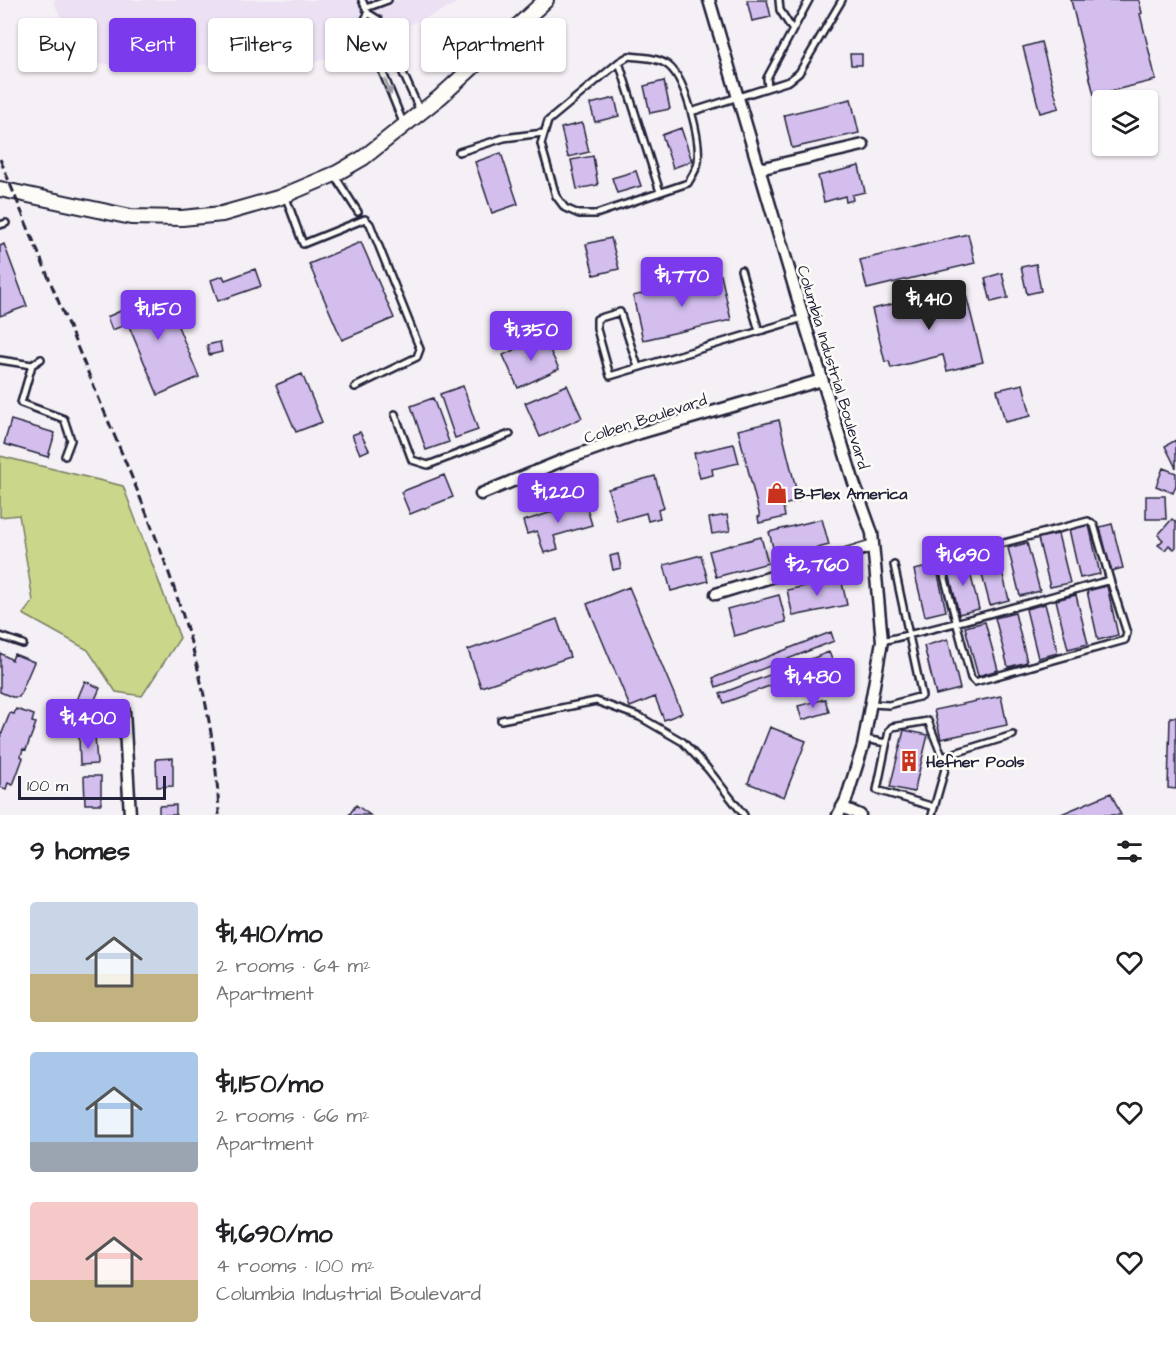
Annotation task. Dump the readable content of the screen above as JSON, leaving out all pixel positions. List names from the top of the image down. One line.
{"streets":{"street":["Columbia Industrial Boulevard","Colben Boulevard"]},"crossings":[["Columbia Industrial Boulevard","Colben Boulevard"]],"places":{"shop":["B-Flex America"],"building":["Hefner Pools"]},"scale_bar":"100 m","page":{"chip":["Buy","Rent","Filters","New","Apartment"],"price":["$1,770","$1,410","$1,150","$1,350","$1,220","$1,690","$2,760","$1,480","$1,400"],"scale":"100 m","heading":"9 homes","list":[{"name":"$1,410/mo","note":"2 rooms · 64 m² · Apartment"},{"name":"$1,150/mo","note":"2 rooms · 66 m² · Apartment"},{"name":"$1,690/mo","note":"4 rooms · 100 m² · Columbia Industrial Boulevard"}]}}
